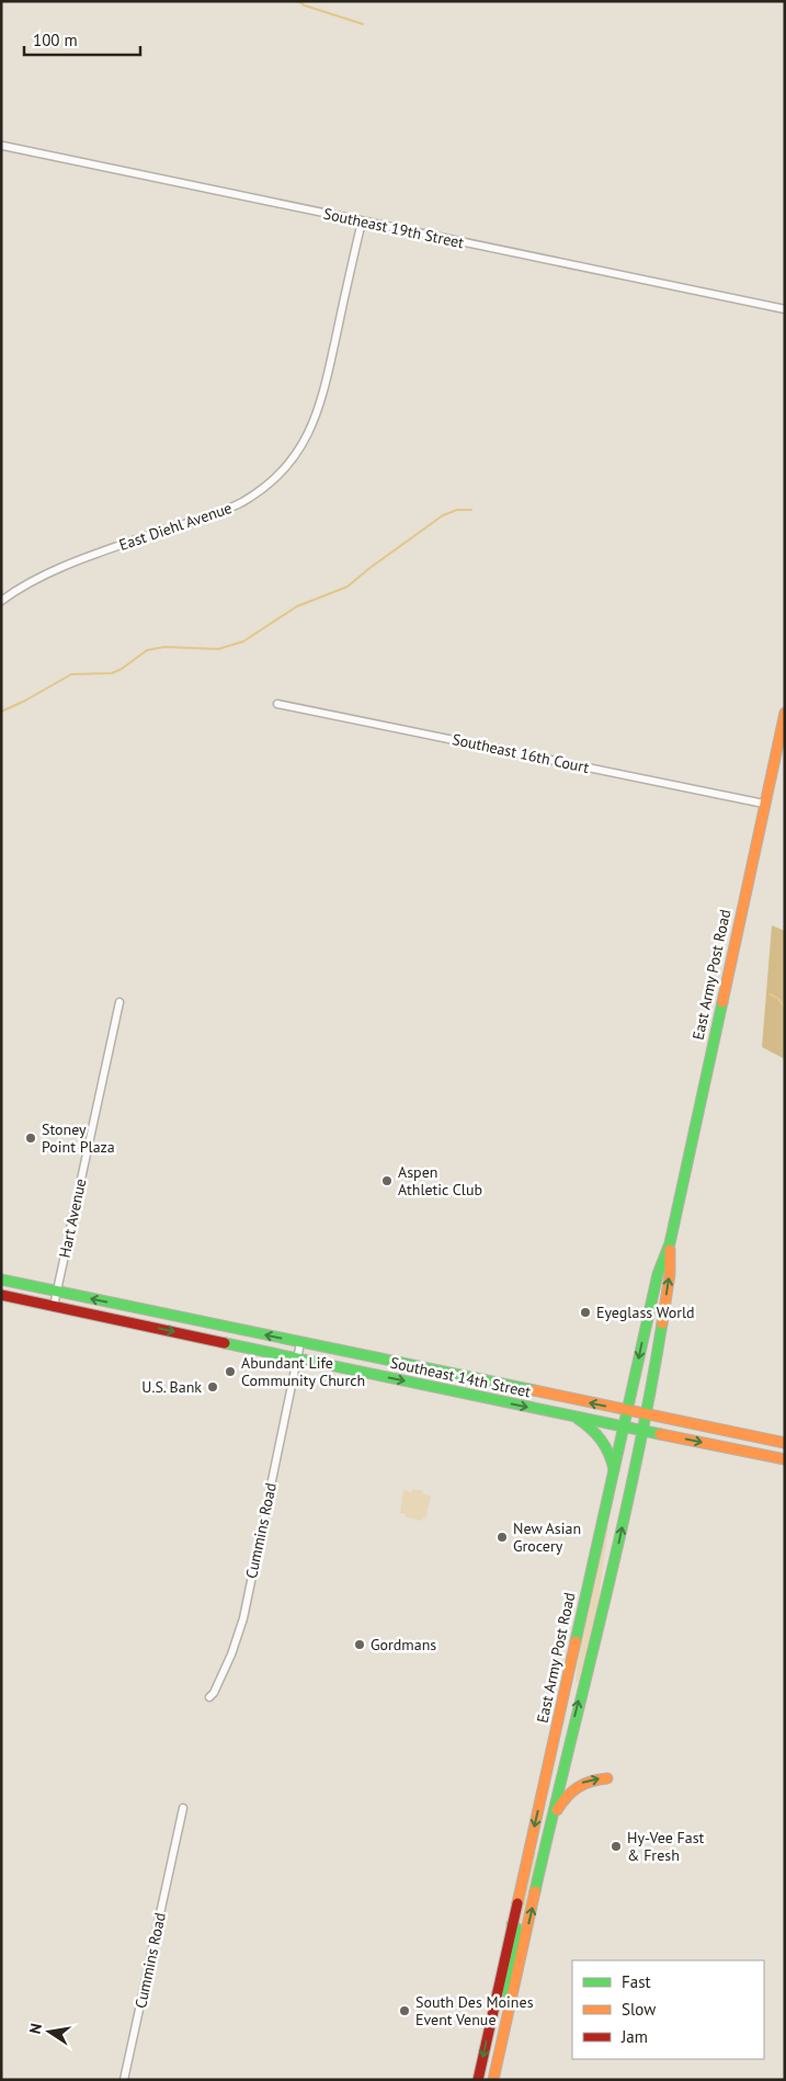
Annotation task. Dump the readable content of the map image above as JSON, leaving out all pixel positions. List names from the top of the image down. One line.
{"streets":{"main road":["East Army Post Road","Southeast 14th Street"],"street":["Southeast 19th Street","East Diehl Avenue","Southeast 16th Court","Hart Avenue","Cummins Road"]},"crossings":[["Southeast 19th Street","East Diehl Avenue"],["Southeast 16th Court","East Army Post Road"],["East Army Post Road","Southeast 14th Street"],["Hart Avenue","Southeast 14th Street"],["Southeast 14th Street","Cummins Road"]],"places":["Stoney Point Plaza","Aspen Athletic Club","Eyeglass World","Abundant Life Community Church","U.S. Bank","New Asian Grocery","Gordmans","Hy-Vee Fast & Fresh","South Des Moines Event Venue"],"legend":["Fast","Slow","Jam"],"scale_bar":"100 m","north":"left"}
